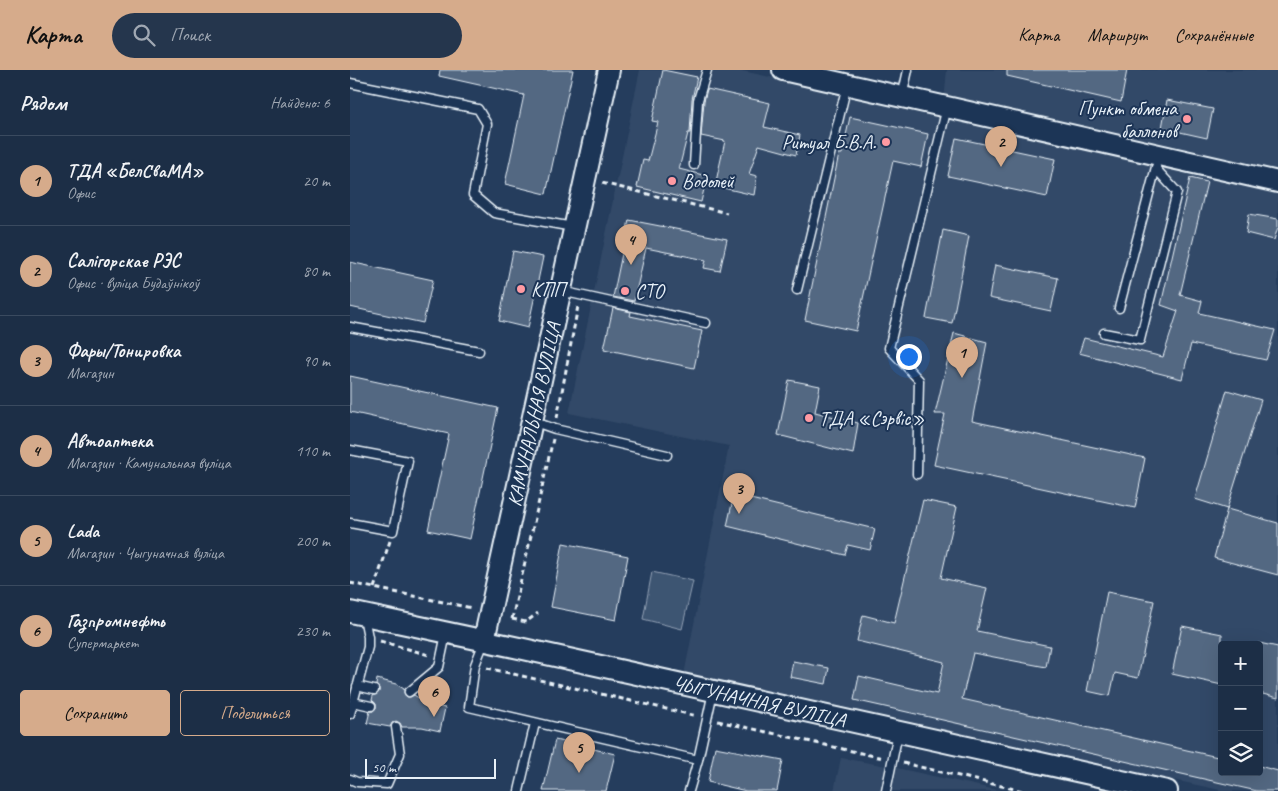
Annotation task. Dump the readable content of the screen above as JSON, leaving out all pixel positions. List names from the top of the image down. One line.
{"streets":{"street":["КАМУНАЛЬНАЯ ВУЛІЦА","ЧЫГУНАЧНАЯ ВУЛІЦА"]},"crossings":[["КАМУНАЛЬНАЯ ВУЛІЦА","ЧЫГУНАЧНАЯ ВУЛІЦА"]],"places":["Пункт обмена баллонов","Ритуал Б.В.А.","Водолей","КПП","СТО","ТДА «Сэрвіс»"],"scale_bar":"50 m","page":{"header":"Карта","search":"Поиск","nav":["Карта","Маршрут","Сохранённые"],"heading":["Рядом","Найдено: 6"],"pins":["2","4","1","3","6","5"],"list":[{"mark":"1","name":"ТДА «БелСваМА»","note":"Офис","value":"20 m"},{"mark":"2","name":"Салігорскае РЭС","note":"Офис · вуліца Будаўнікоў","value":"80 m"},{"mark":"3","name":"Фары/Тонировка","note":"Магазин","value":"90 m"},{"mark":"4","name":"Автоаптека","note":"Магазин · Камунальная вуліца","value":"110 m"},{"mark":"5","name":"Lada","note":"Магазин · Чыгуначная вуліца","value":"200 m"},{"mark":"6","name":"Газпромнефть","note":"Супермаркет","value":"230 m"}],"map_buttons":["+","−"],"buttons":["Сохранить","Поделиться"],"scale":"50 m"}}
